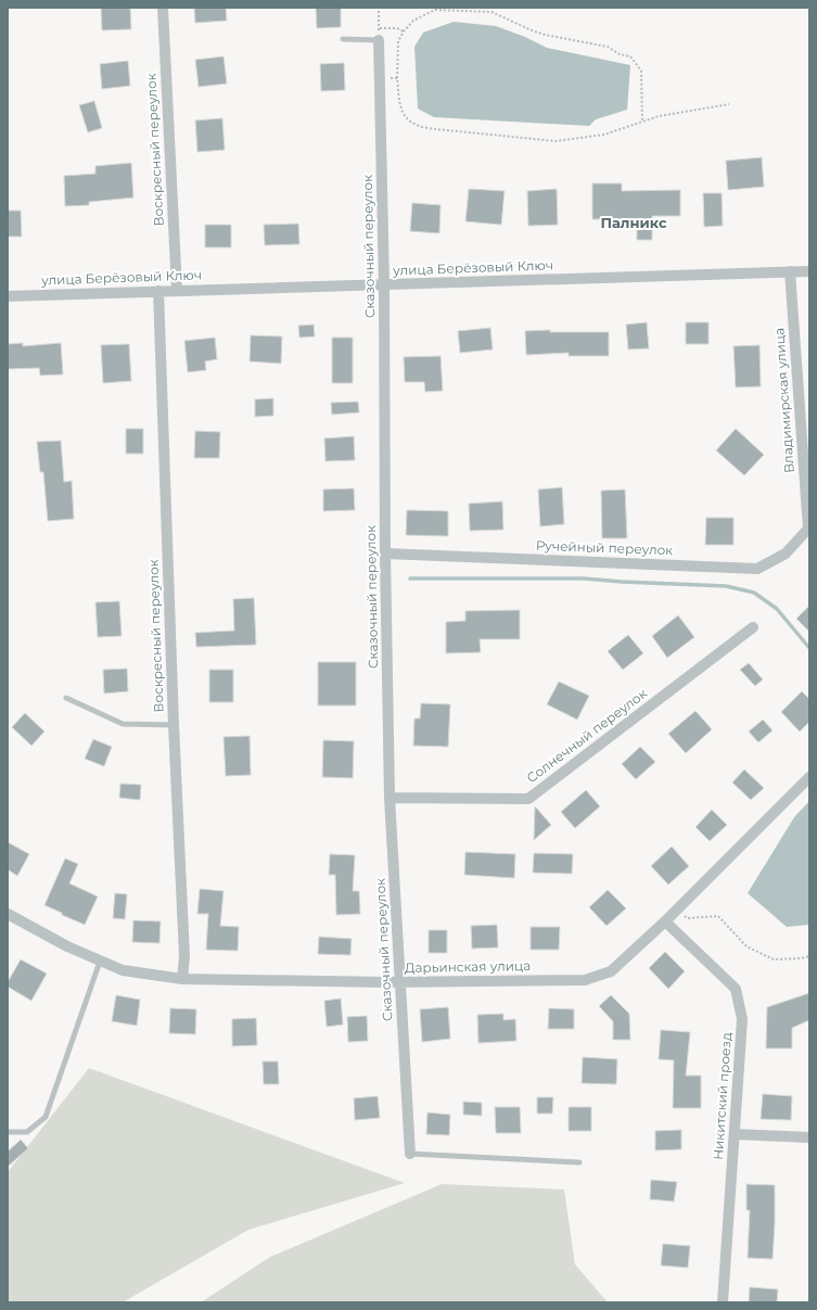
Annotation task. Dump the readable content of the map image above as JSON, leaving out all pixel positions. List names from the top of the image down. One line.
{"streets":{"street":["Воскресный переулок","Сказочный переулок","улица Берёзовый Ключ","Владимирская улица","Ручейный переулок","Солнечный переулок","Дарьинская улица","Никитский проезд"]},"crossings":[["Воскресный переулок","улица Берёзовый Ключ"],["Воскресный переулок","Дарьинская улица"],["Сказочный переулок","улица Берёзовый Ключ"],["Сказочный переулок","Ручейный переулок"],["Сказочный переулок","Солнечный переулок"],["Сказочный переулок","Дарьинская улица"],["улица Берёзовый Ключ","Владимирская улица"],["Владимирская улица","Ручейный переулок"],["Дарьинская улица","Никитский проезд"]],"districts":["Палникс"]}
